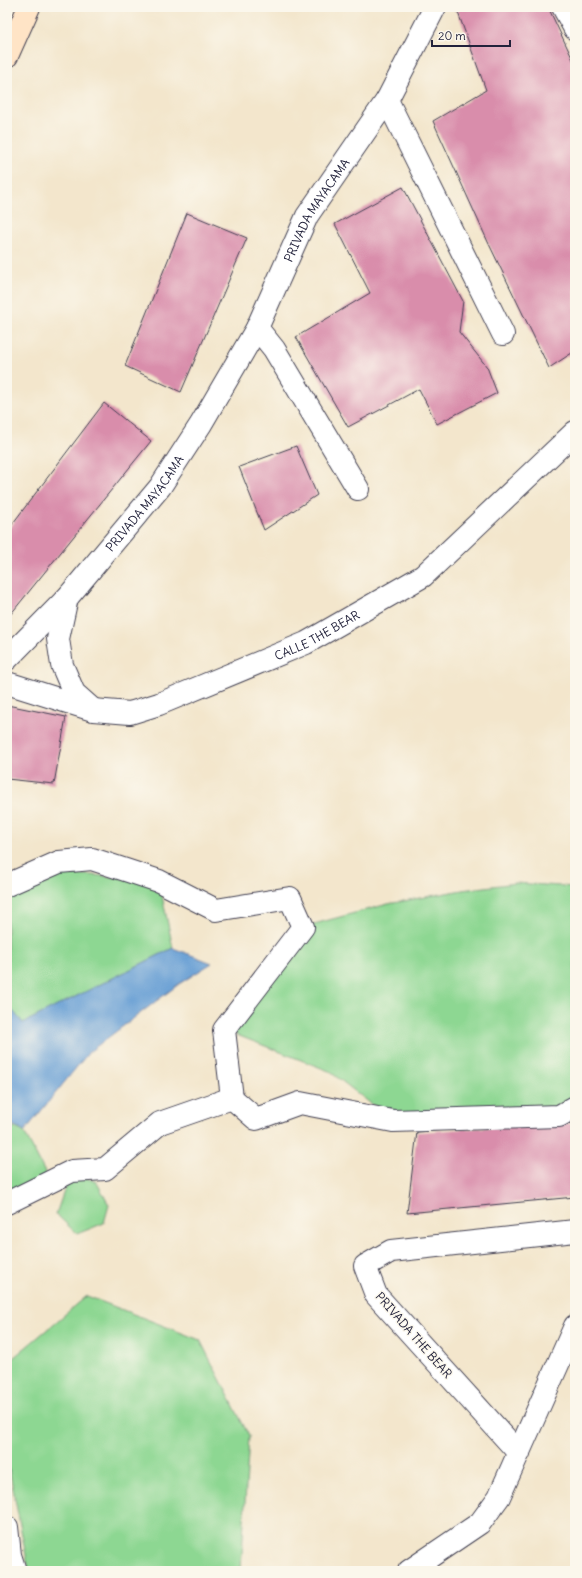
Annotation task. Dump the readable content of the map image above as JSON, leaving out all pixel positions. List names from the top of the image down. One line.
{"streets":{"street":["PRIVADA MAYACAMA","CALLE THE BEAR","PRIVADA THE BEAR"]},"scale_bar":"20 m"}
